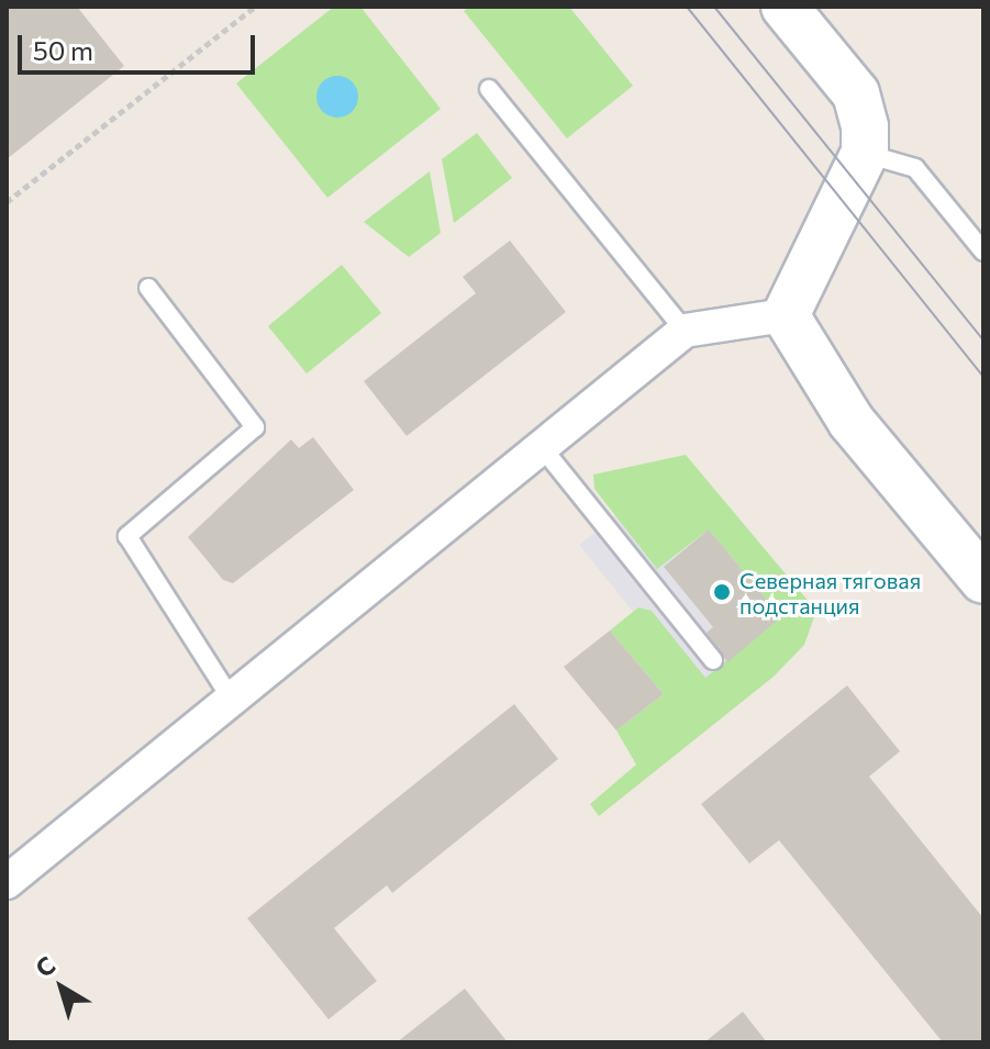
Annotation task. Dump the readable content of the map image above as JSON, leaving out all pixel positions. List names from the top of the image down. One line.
{"places":["Северная тяговая подстанция"],"scale_bar":"50 m","north":"top left"}
